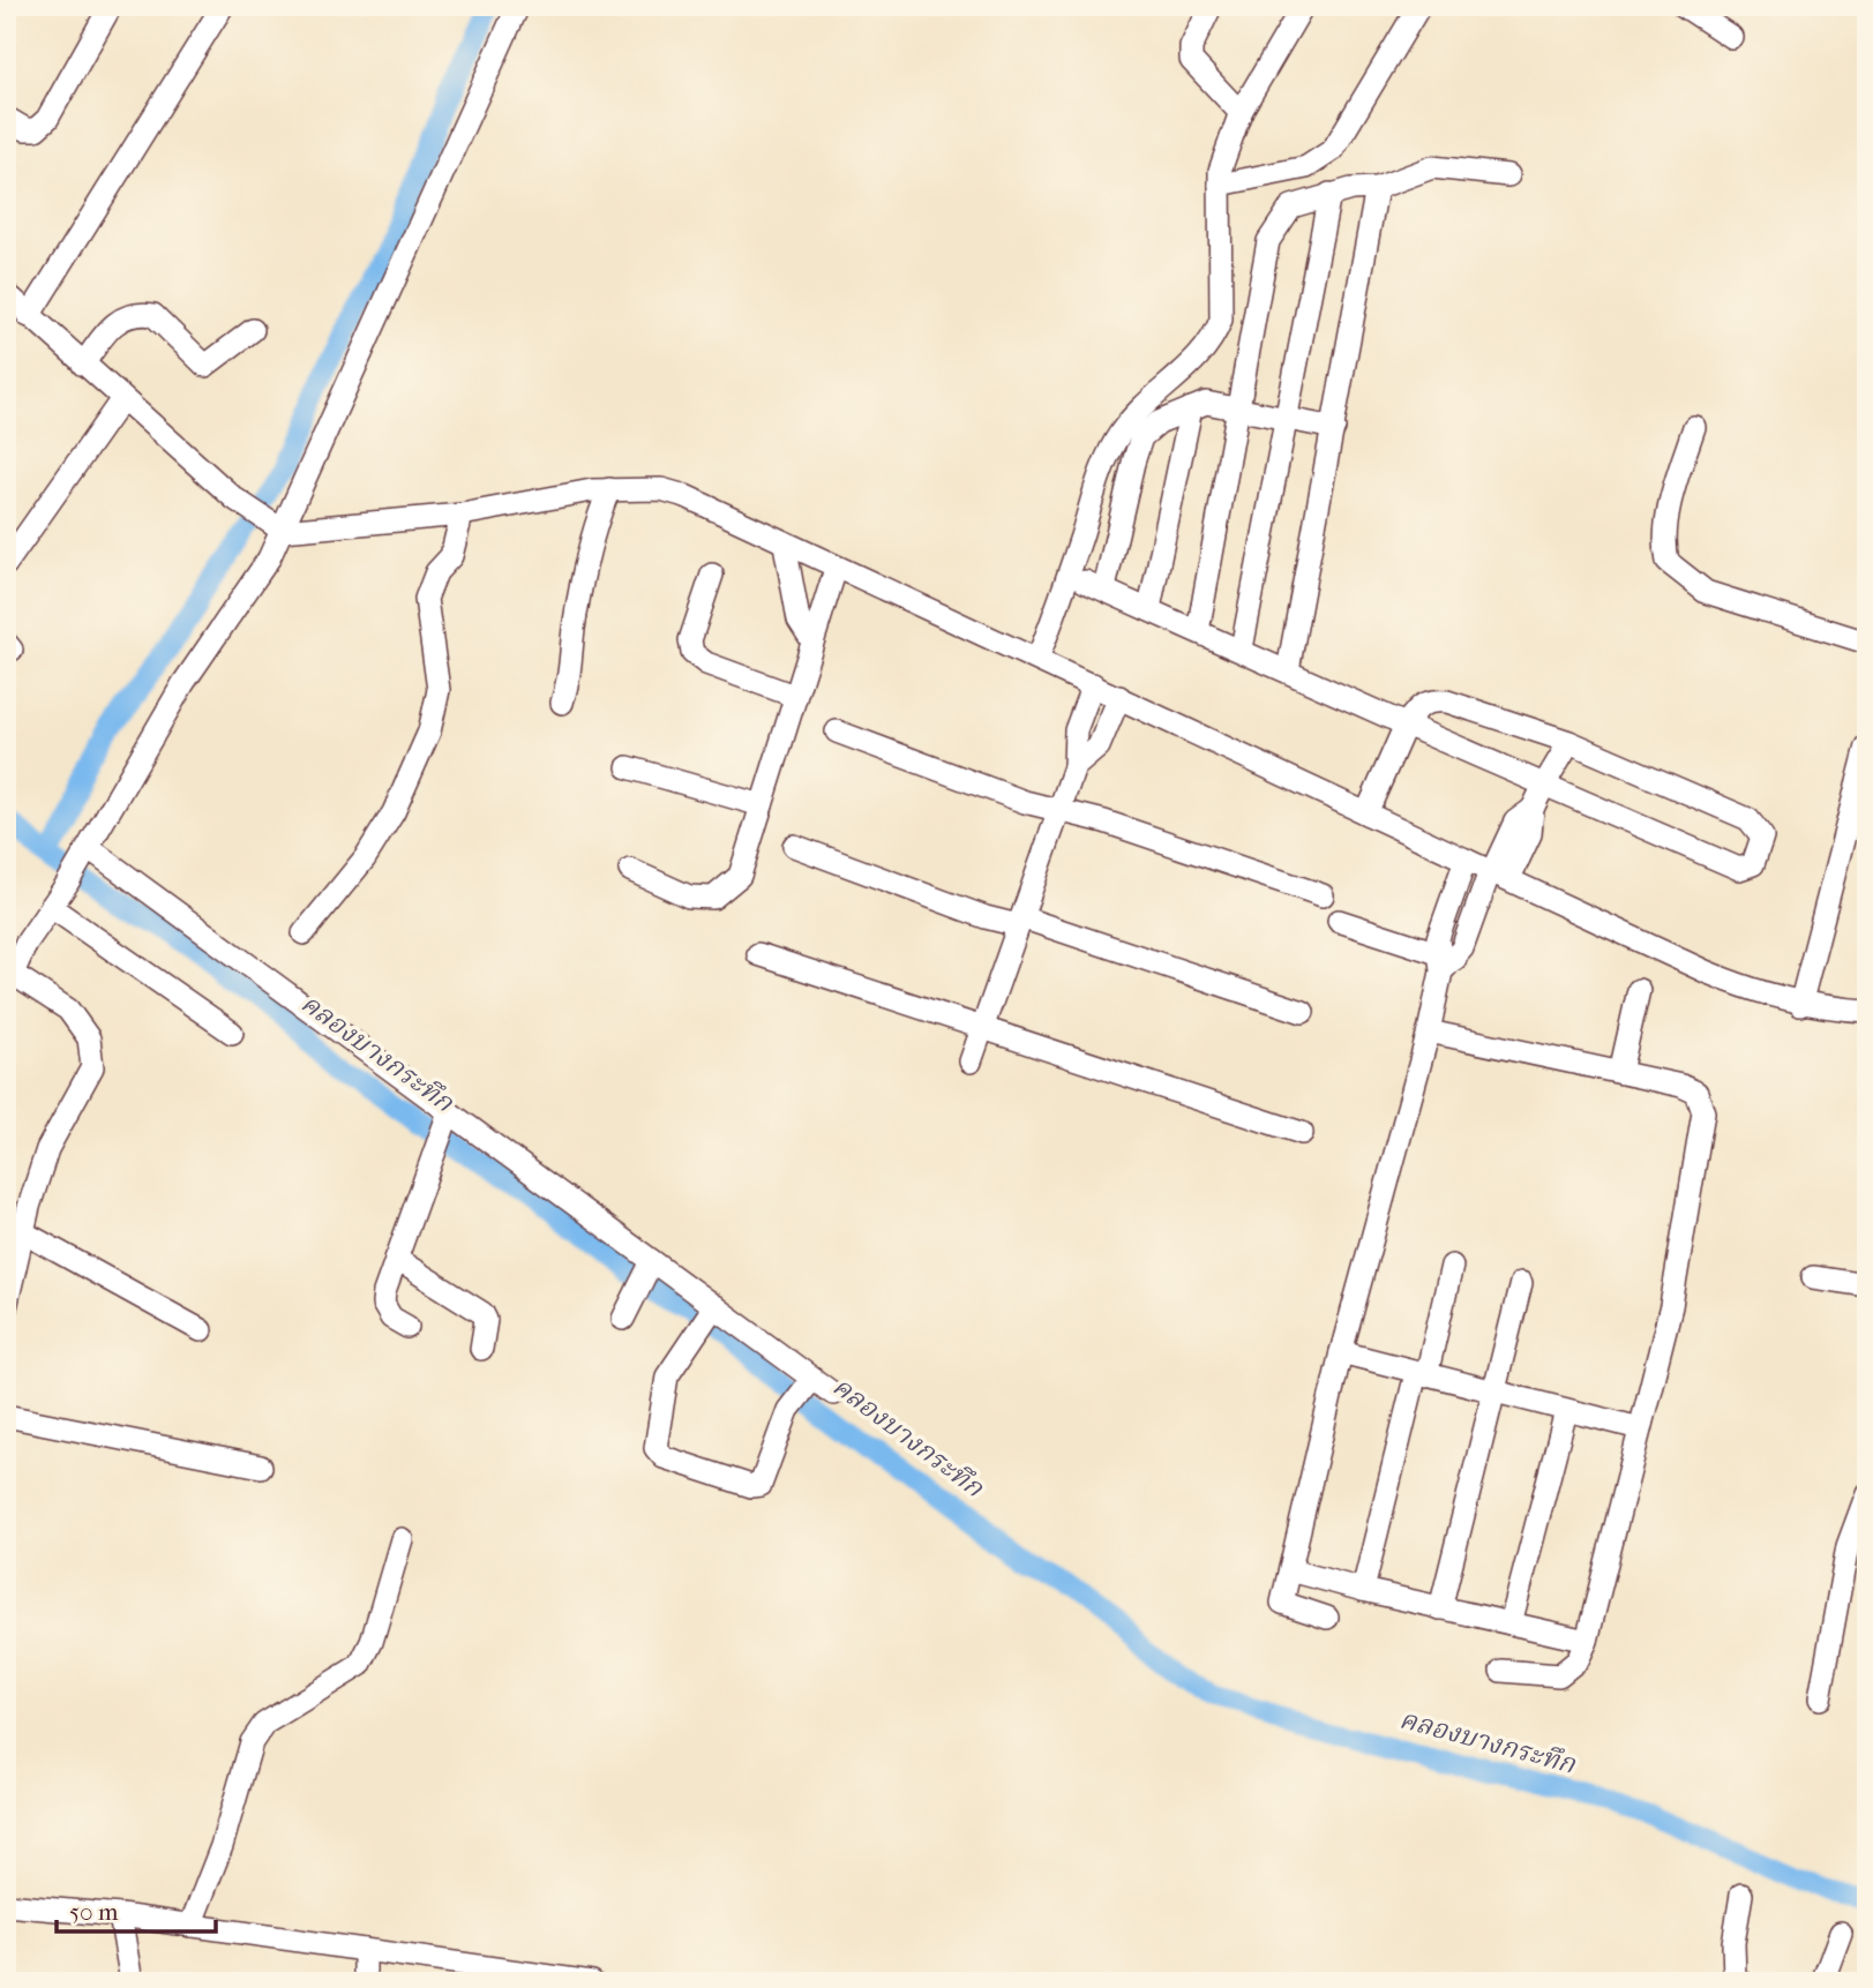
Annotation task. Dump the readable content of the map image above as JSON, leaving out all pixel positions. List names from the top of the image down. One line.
{"water":["คลองบางกระทึก"],"scale_bar":"50 m"}
